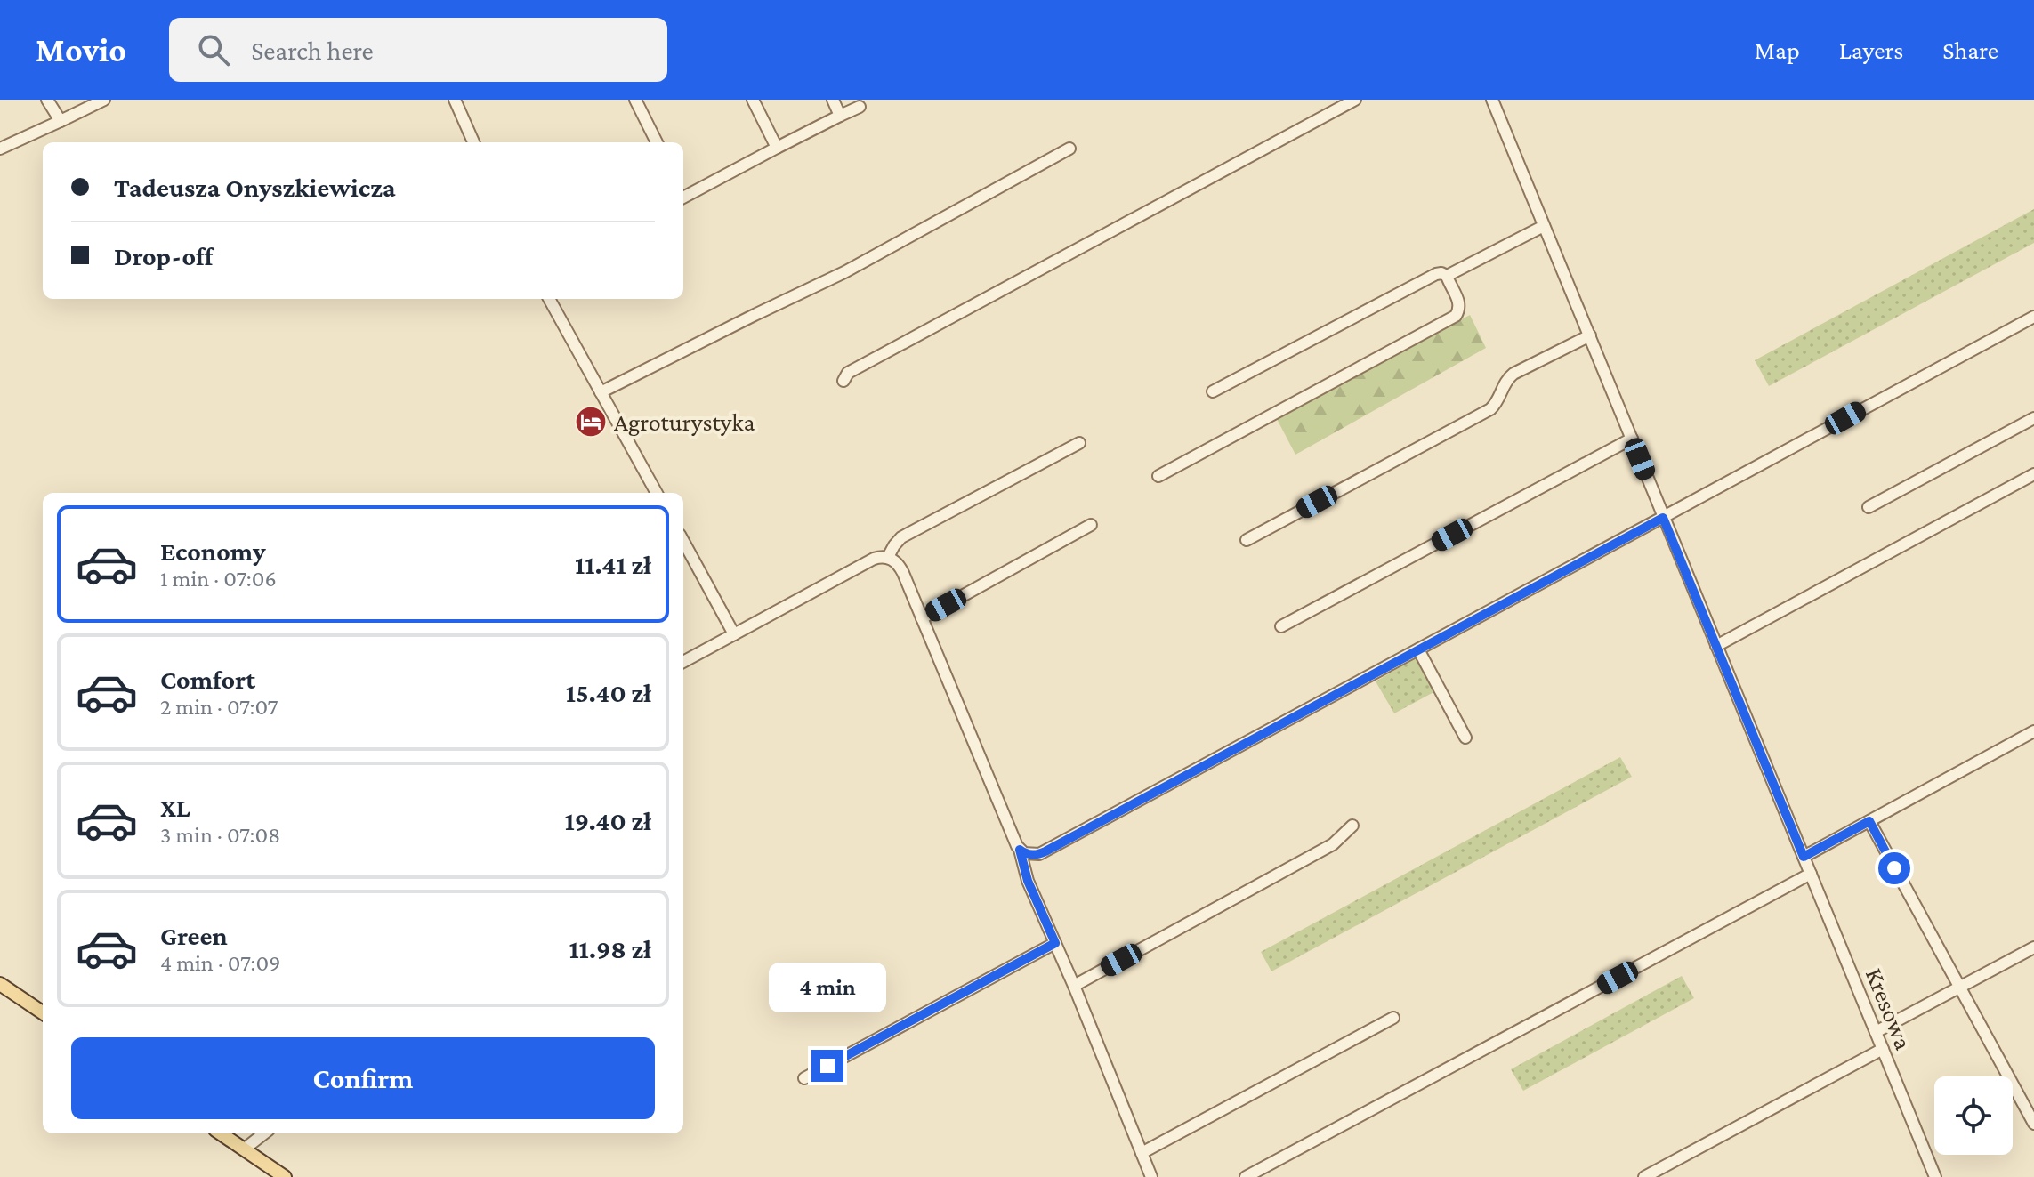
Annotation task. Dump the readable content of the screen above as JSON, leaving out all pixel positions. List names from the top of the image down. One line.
{"streets":{"street":["Kresowa"]},"places":{"hotel":["Agroturystyka"]},"page":{"header":"Movio","search":"Search here","nav":["Map","Layers","Share"],"banner":["Tadeusza Onyszkiewicza","Drop-off"],"list":[{"name":"Economy","note":"1 min · 07:06","value":"11.41 zł"},{"name":"Comfort","note":"2 min · 07:07","value":"15.40 zł"},{"name":"XL","note":"3 min · 07:08","value":"19.40 zł"},{"name":"Green","note":"4 min · 07:09","value":"11.98 zł"}],"bubble":"4 min","buttons":"Confirm"}}
